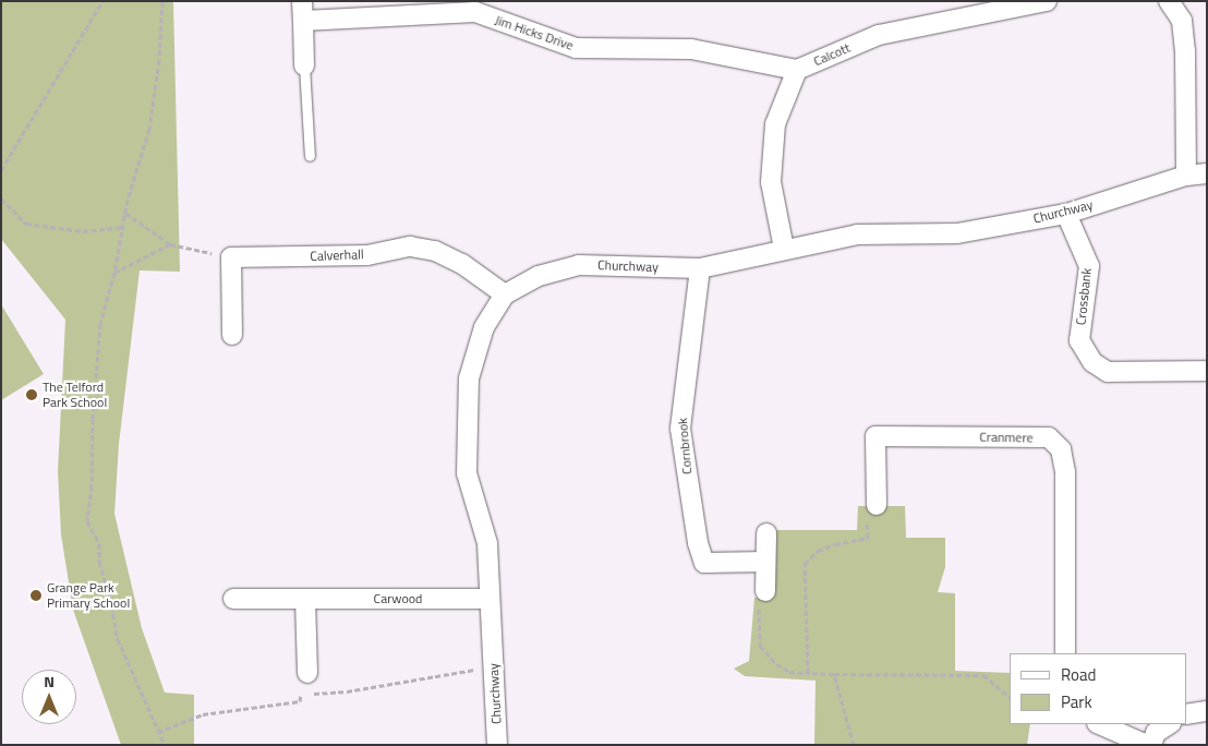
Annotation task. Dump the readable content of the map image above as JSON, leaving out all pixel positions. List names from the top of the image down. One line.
{"streets":{"street":["Jim Hicks Drive","Calcott","Churchway","Calverhall","Crossbank","Cranmere","Cornbrook","Carwood"]},"crossings":[["Jim Hicks Drive","Calcott"],["Calcott","Churchway"],["Churchway","Calverhall"],["Churchway","Crossbank"],["Churchway","Cornbrook"],["Churchway","Carwood"]],"places":["The Telford Park School","Grange Park Primary School"],"legend":["Road","Park"],"north":"top"}
